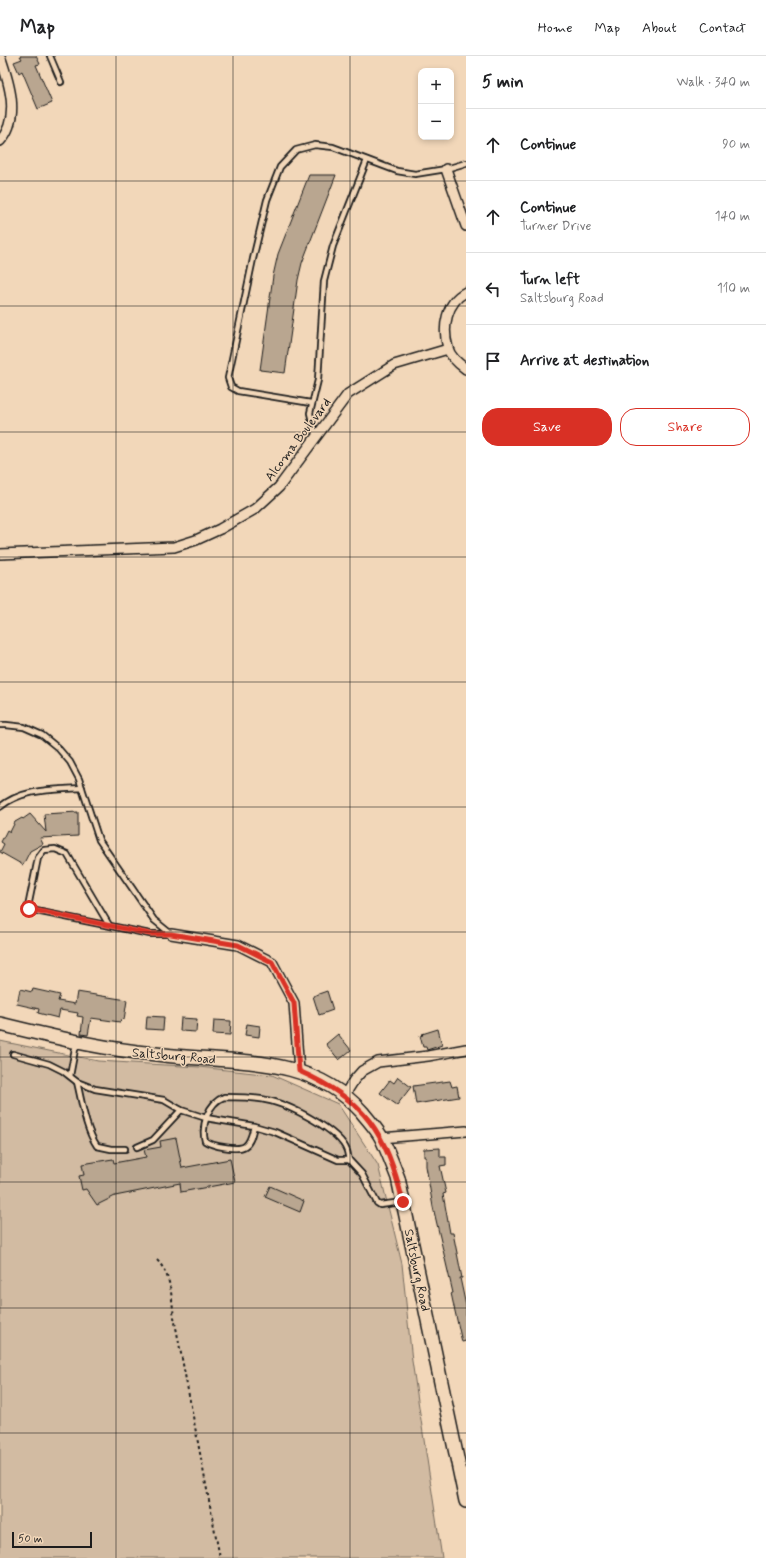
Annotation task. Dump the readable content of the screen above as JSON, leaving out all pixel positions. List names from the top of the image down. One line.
{"streets":{"main road":["Saltsburg Road"],"street":["Alcoma Boulevard"]},"scale_bar":"50 m","page":{"header":"Map","nav":["Home","Map","About","Contact"],"heading":["5 min","Walk · 340 m"],"map_buttons":["+","−"],"list":[["Continue","90 m"],["Continue","Turner Drive","140 m"],["Turn left","Saltsburg Road","110 m"],"Arrive at destination"],"buttons":["Save","Share"],"scale":"50 m"}}
